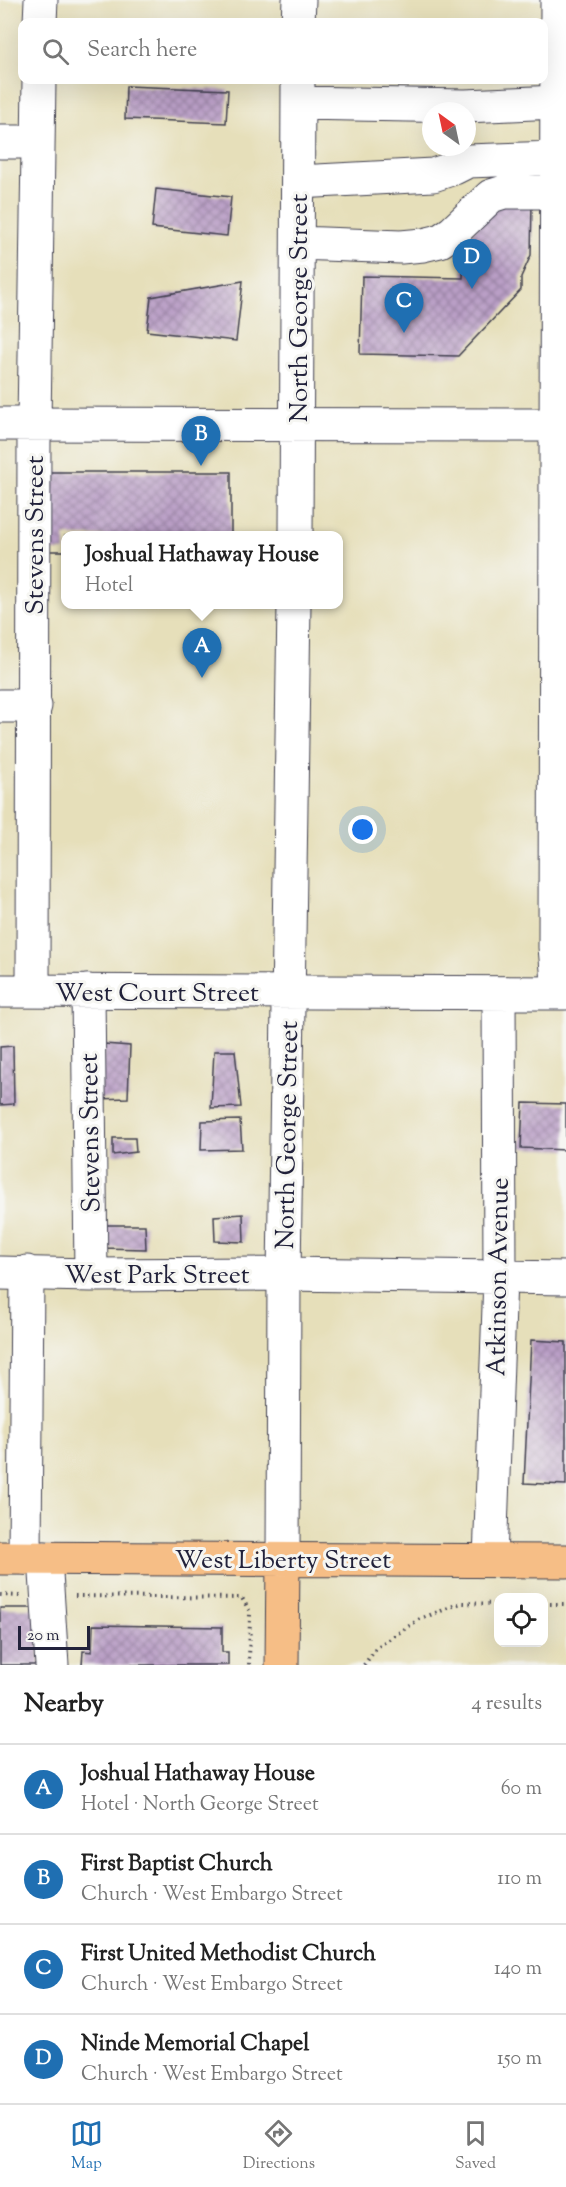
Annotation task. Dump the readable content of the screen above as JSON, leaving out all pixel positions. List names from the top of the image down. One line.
{"streets":{"main road":["North George Street","West Liberty Street"],"street":["Stevens Street","West Court Street","West Park Street","Atkinson Avenue"]},"crossings":[["North George Street","West Court Street"],["North George Street","West Park Street"],["North George Street","West Liberty Street"],["Stevens Street","West Court Street"],["Stevens Street","West Park Street"],["West Court Street","Atkinson Avenue"],["West Park Street","Atkinson Avenue"],["Atkinson Avenue","West Liberty Street"]],"scale_bar":"20 m","north":"top left","page":{"search":"Search here","pins":["D","C","B","A"],"popup":["Joshual Hathaway House","Hotel"],"scale":"20 m","heading":["Nearby","4 results"],"list":[{"mark":"A","name":"Joshual Hathaway House","note":"Hotel · North George Street","value":"60 m"},{"mark":"B","name":"First Baptist Church","note":"Church · West Embargo Street","value":"110 m"},{"mark":"C","name":"First United Methodist Church","note":"Church · West Embargo Street","value":"140 m"},{"mark":"D","name":"Ninde Memorial Chapel","note":"Church · West Embargo Street","value":"150 m"}],"nav":["Map","Directions","Saved"]}}
